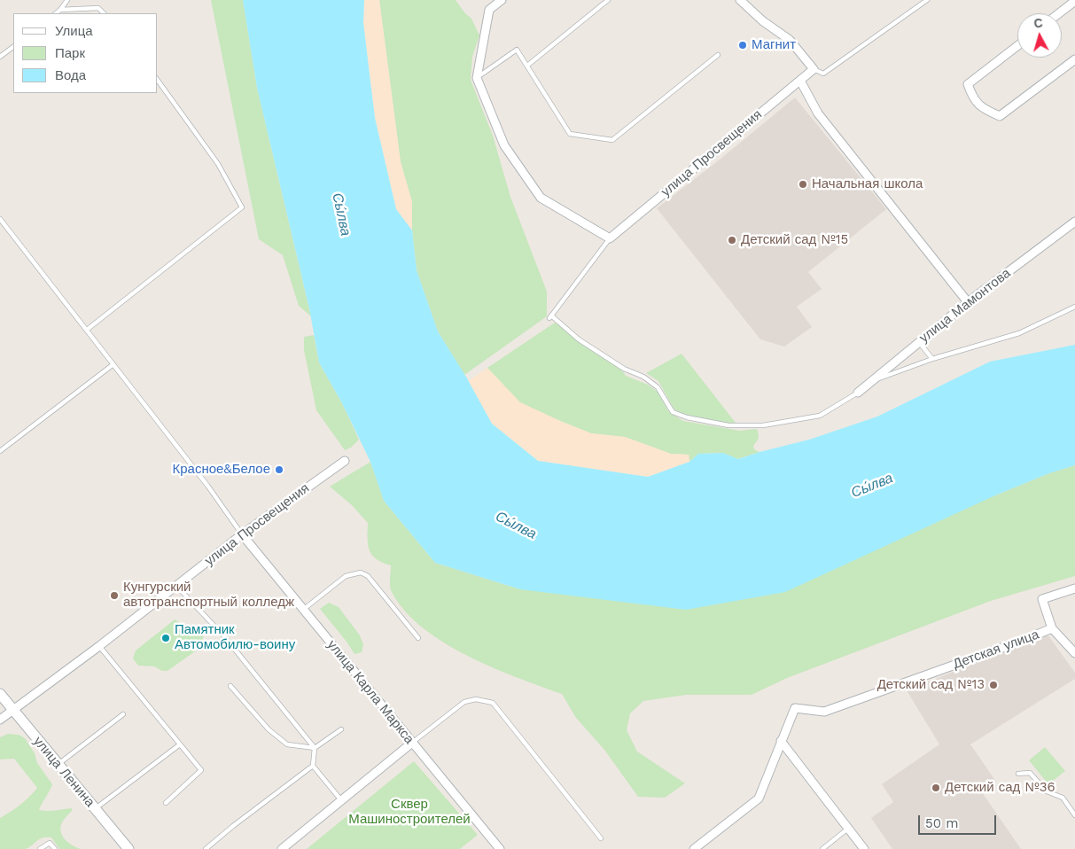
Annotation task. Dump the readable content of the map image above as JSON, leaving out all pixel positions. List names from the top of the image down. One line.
{"streets":{"street":["улица Просвещения","улица Мамонтова","Детская улица","улица Карла Маркса","улица Ленина"]},"crossings":[["улица Просвещения","улица Карла Маркса"],["улица Просвещения","улица Ленина"]],"water":["Сы́лва"],"parks":["Сквер Машиностроителей"],"places":["Магнит","Начальная школа","Детский сад №15","Красное&Белое","Кунгурский автотранспортный колледж","Памятник Автомобилю-воину","Детский сад №13","Детский сад №36"],"legend":["Улица","Парк","Вода"],"scale_bar":"50 m","north":"top"}
